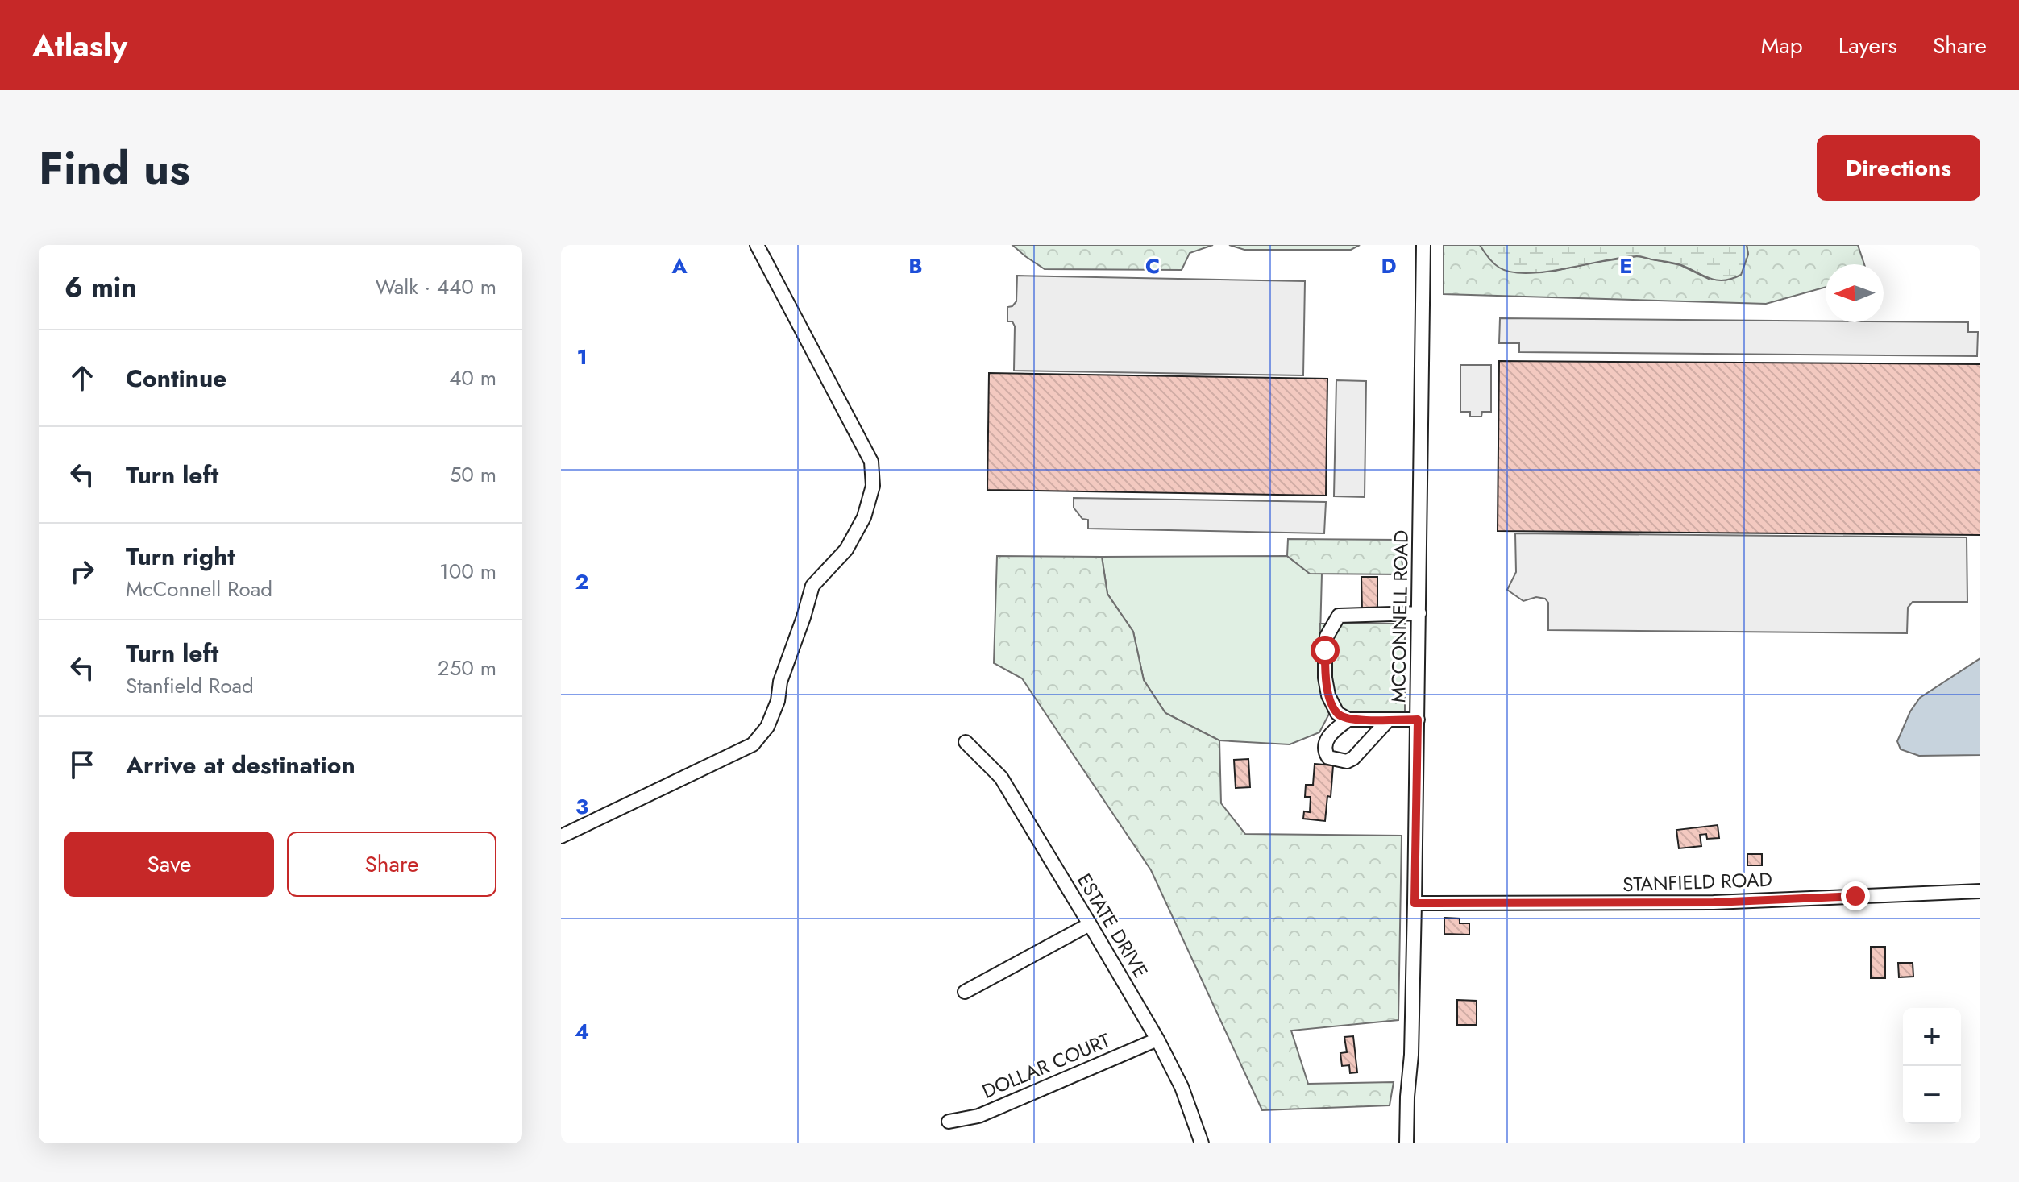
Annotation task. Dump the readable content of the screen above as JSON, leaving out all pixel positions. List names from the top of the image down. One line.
{"streets":{"street":["MCCONNELL ROAD","STANFIELD ROAD","ESTATE DRIVE","DOLLAR COURT"]},"crossings":[["MCCONNELL ROAD","STANFIELD ROAD"],["ESTATE DRIVE","DOLLAR COURT"]],"north":"left","page":{"header":"Atlasly","nav":["Map","Layers","Share"],"title":"Find us","buttons":["Directions",["Save","Share"]],"heading":["6 min","Walk · 440 m"],"list":[["Continue","40 m"],["Turn left","50 m"],["Turn right","McConnell Road","100 m"],["Turn left","Stanfield Road","250 m"],"Arrive at destination"],"map_buttons":["+","−"]},"grid":{"columns":["A","B","C","D","E"],"rows":["1","2","3","4"]}}
